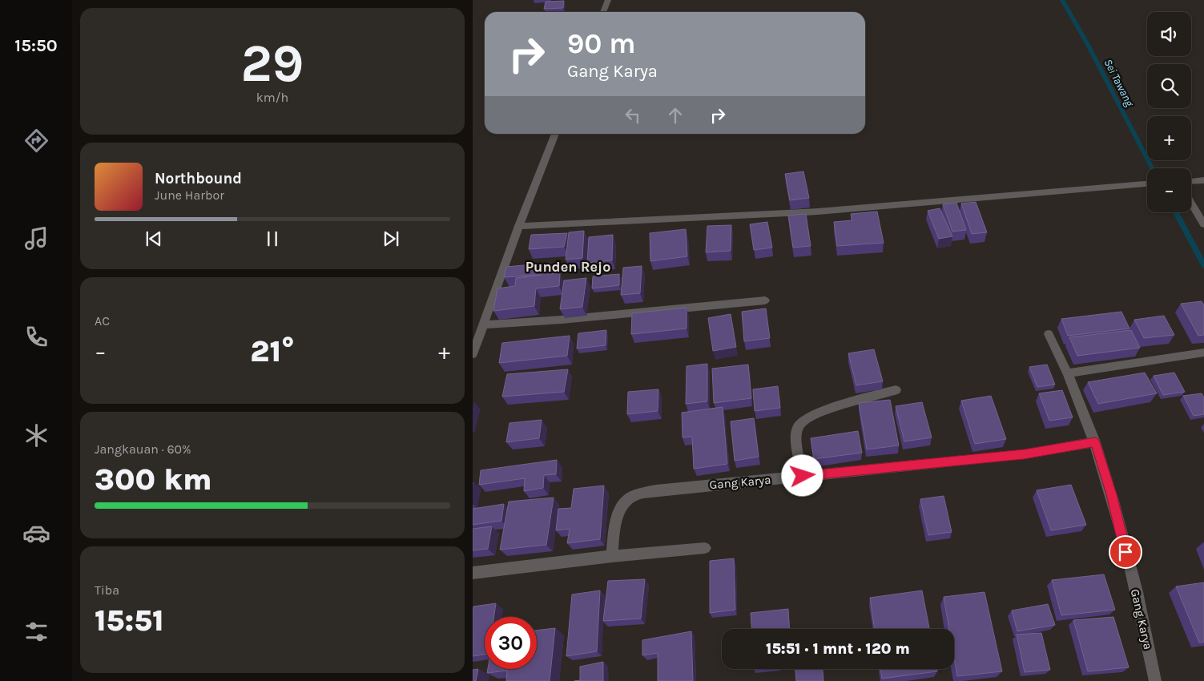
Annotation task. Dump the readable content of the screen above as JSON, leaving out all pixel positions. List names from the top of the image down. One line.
{"streets":{"street":["Gang Karya"]},"districts":["Punden Rejo"],"water":["Sei Tawang"],"page":{"tabs":"15:50","tile":[["29","km/h"],"AC",["Jangkauan · 60%","300 km"],["Tiba","15:51"]],"map_buttons":["+","−"],"turn":["90 m","Gang Karya"],"song":["Northbound","June Harbor"],"heat":["−","21°","+"],"limit":"30","trip":"15:51 · 1 mnt · 120 m"}}
